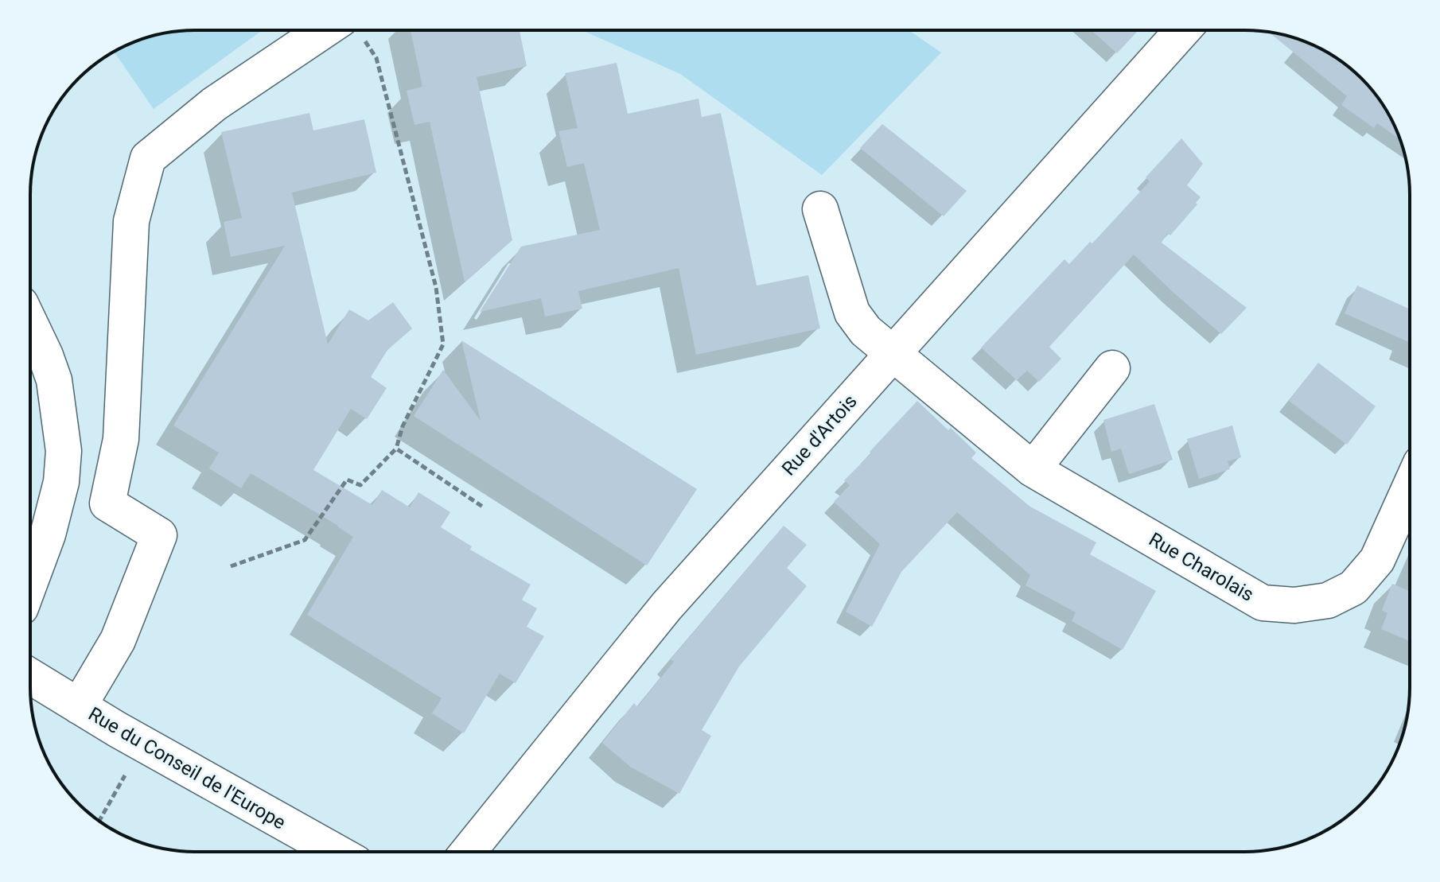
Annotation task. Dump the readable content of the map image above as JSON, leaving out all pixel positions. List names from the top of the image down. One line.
{"streets":{"street":["Rue d'Artois","Rue Charolais","Rue du Conseil de l'Europe"]},"crossings":[["Rue d'Artois","Rue Charolais"]]}
